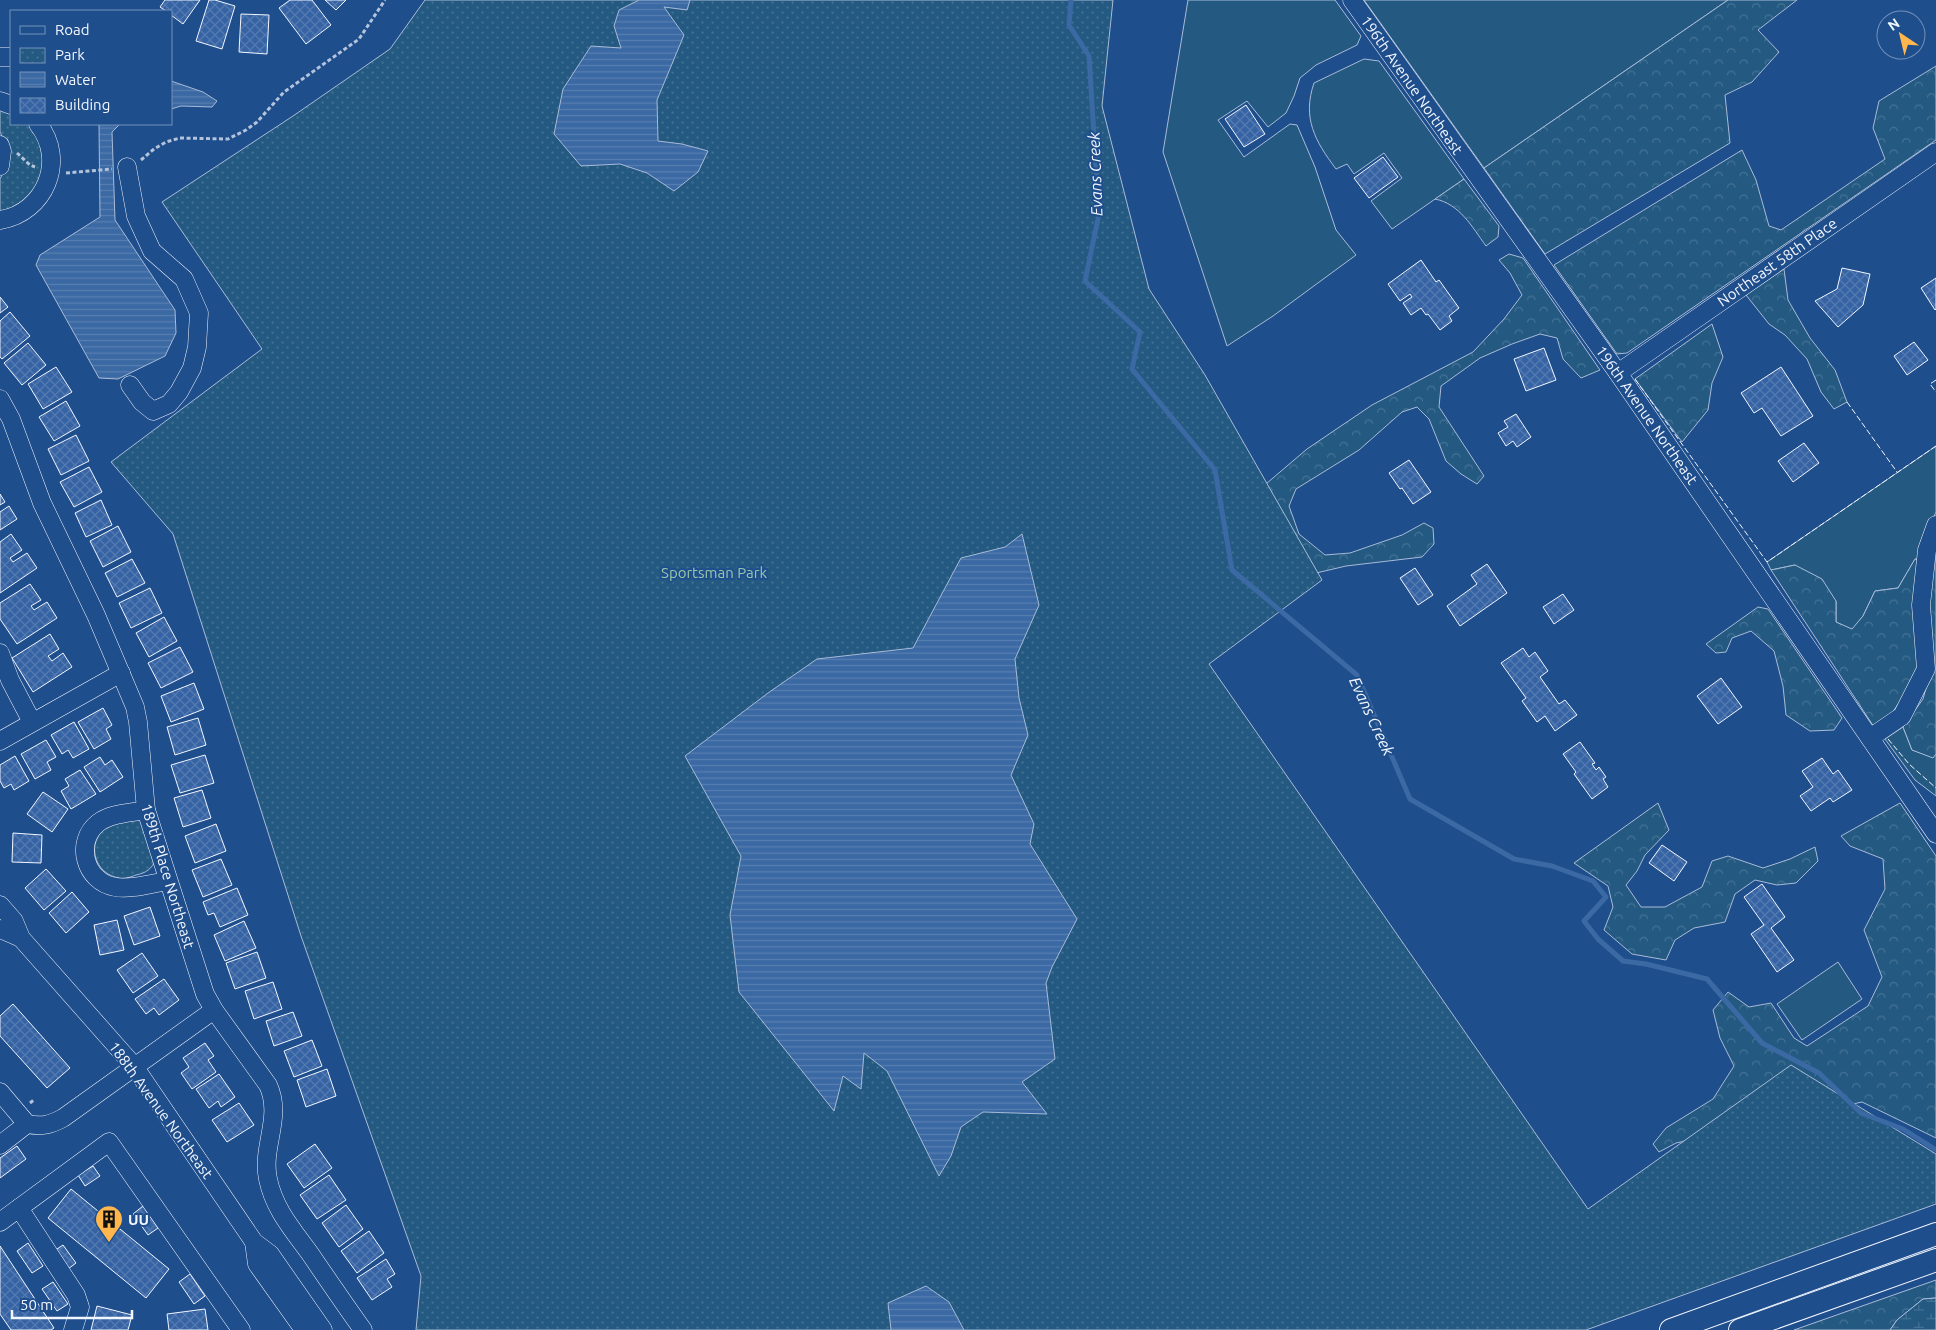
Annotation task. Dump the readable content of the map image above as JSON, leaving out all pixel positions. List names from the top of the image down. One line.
{"streets":{"street":["196th Avenue Northeast","Northeast 58th Place","189th Place Northeast","188th Avenue Northeast"]},"crossings":[["196th Avenue Northeast","Northeast 58th Place"]],"water":["Evans Creek"],"parks":["Sportsman Park"],"places":{"building":["UU"]},"legend":["Road","Park","Water","Building"],"scale_bar":"50 m","north":"top left"}
